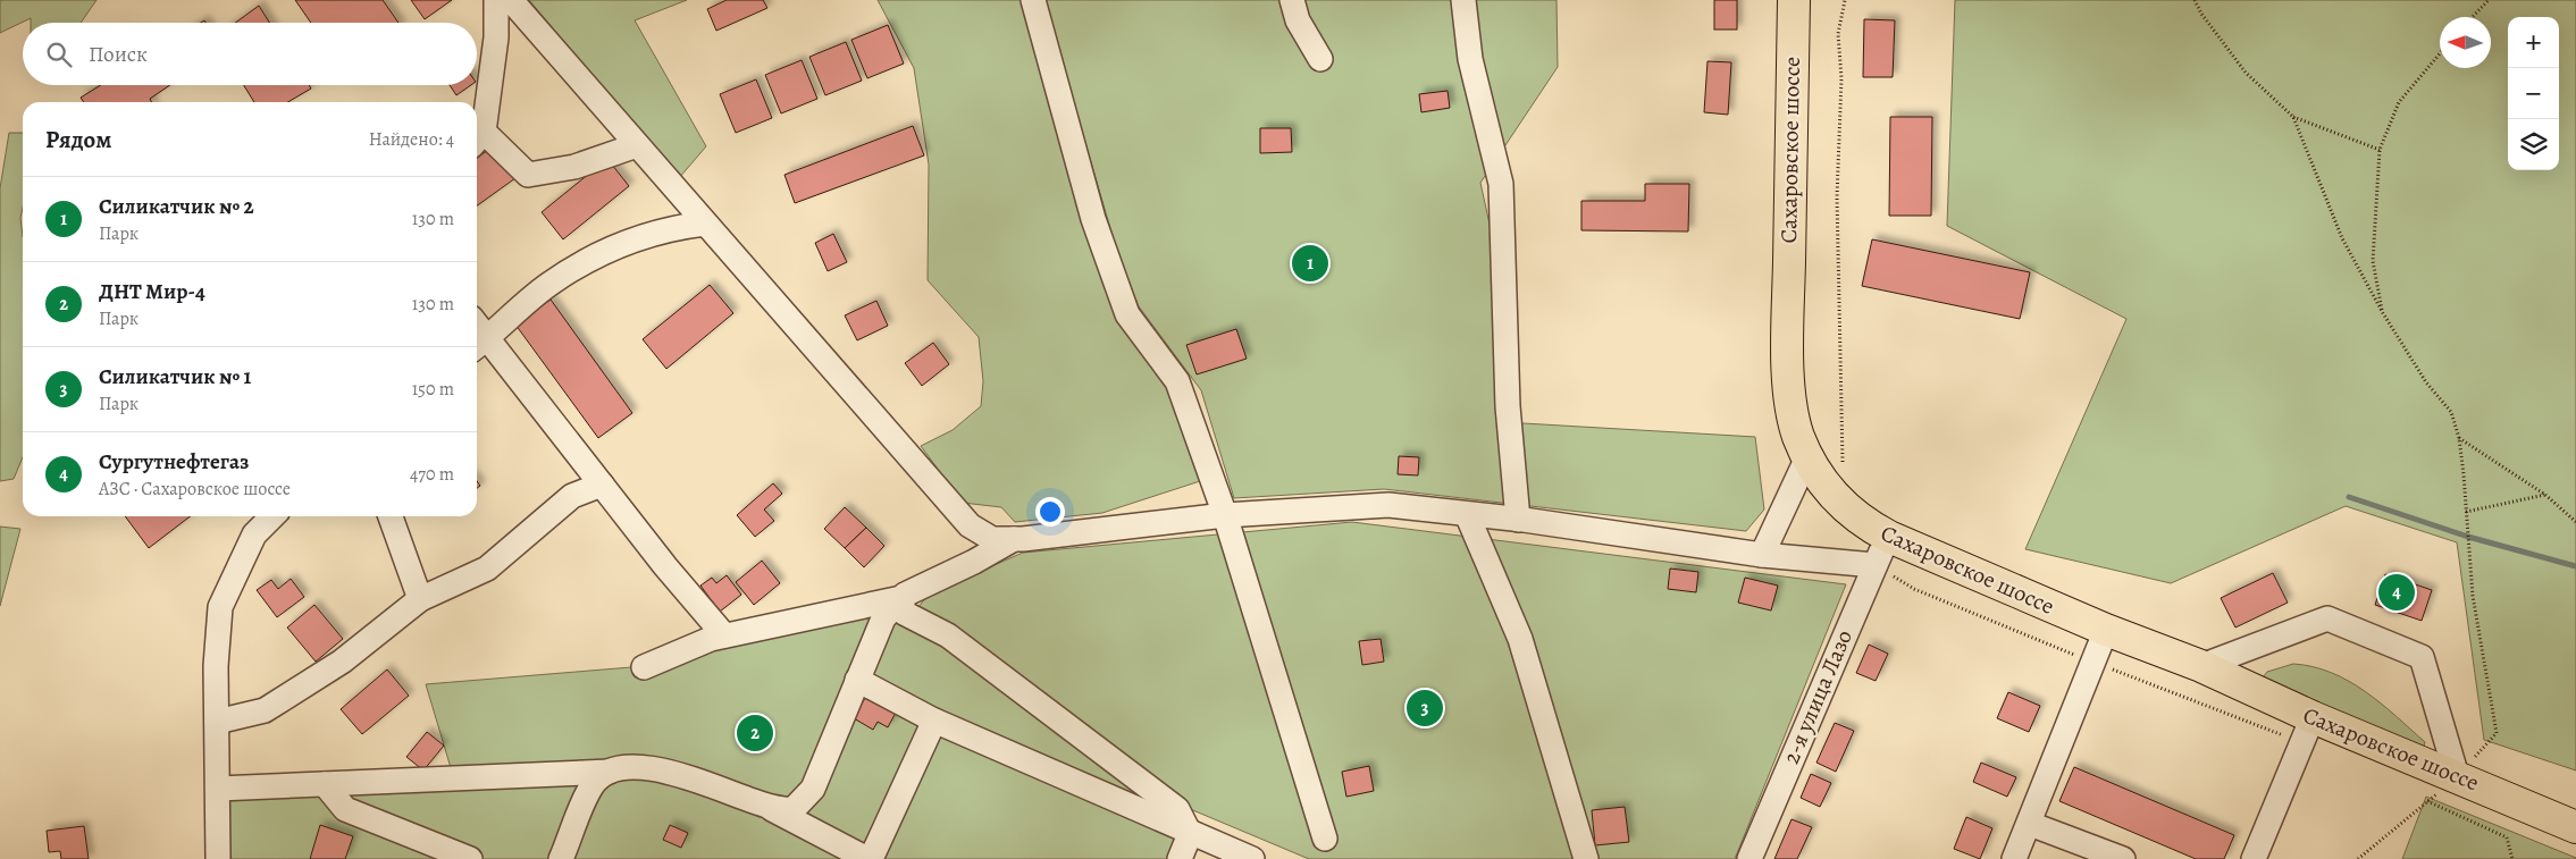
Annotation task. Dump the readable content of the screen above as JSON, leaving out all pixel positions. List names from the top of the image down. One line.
{"streets":{"main road":["Сахаровское шоссе"],"street":["2-я улица Лазо"]},"crossings":[["Сахаровское шоссе","2-я улица Лазо"]],"north":"left","page":{"map_buttons":["+","−"],"search":"Поиск","heading":["Рядом","Найдено: 4"],"list":[{"mark":"1","name":"Силикатчик № 2","note":"Парк","value":"130 m"},{"mark":"2","name":"ДНТ Мир-4","note":"Парк","value":"130 m"},{"mark":"3","name":"Силикатчик № 1","note":"Парк","value":"150 m"},{"mark":"4","name":"Сургутнефтегаз","note":"АЗС · Сахаровское шоссе","value":"470 m"}],"pins":["1","4","3","2"]}}
